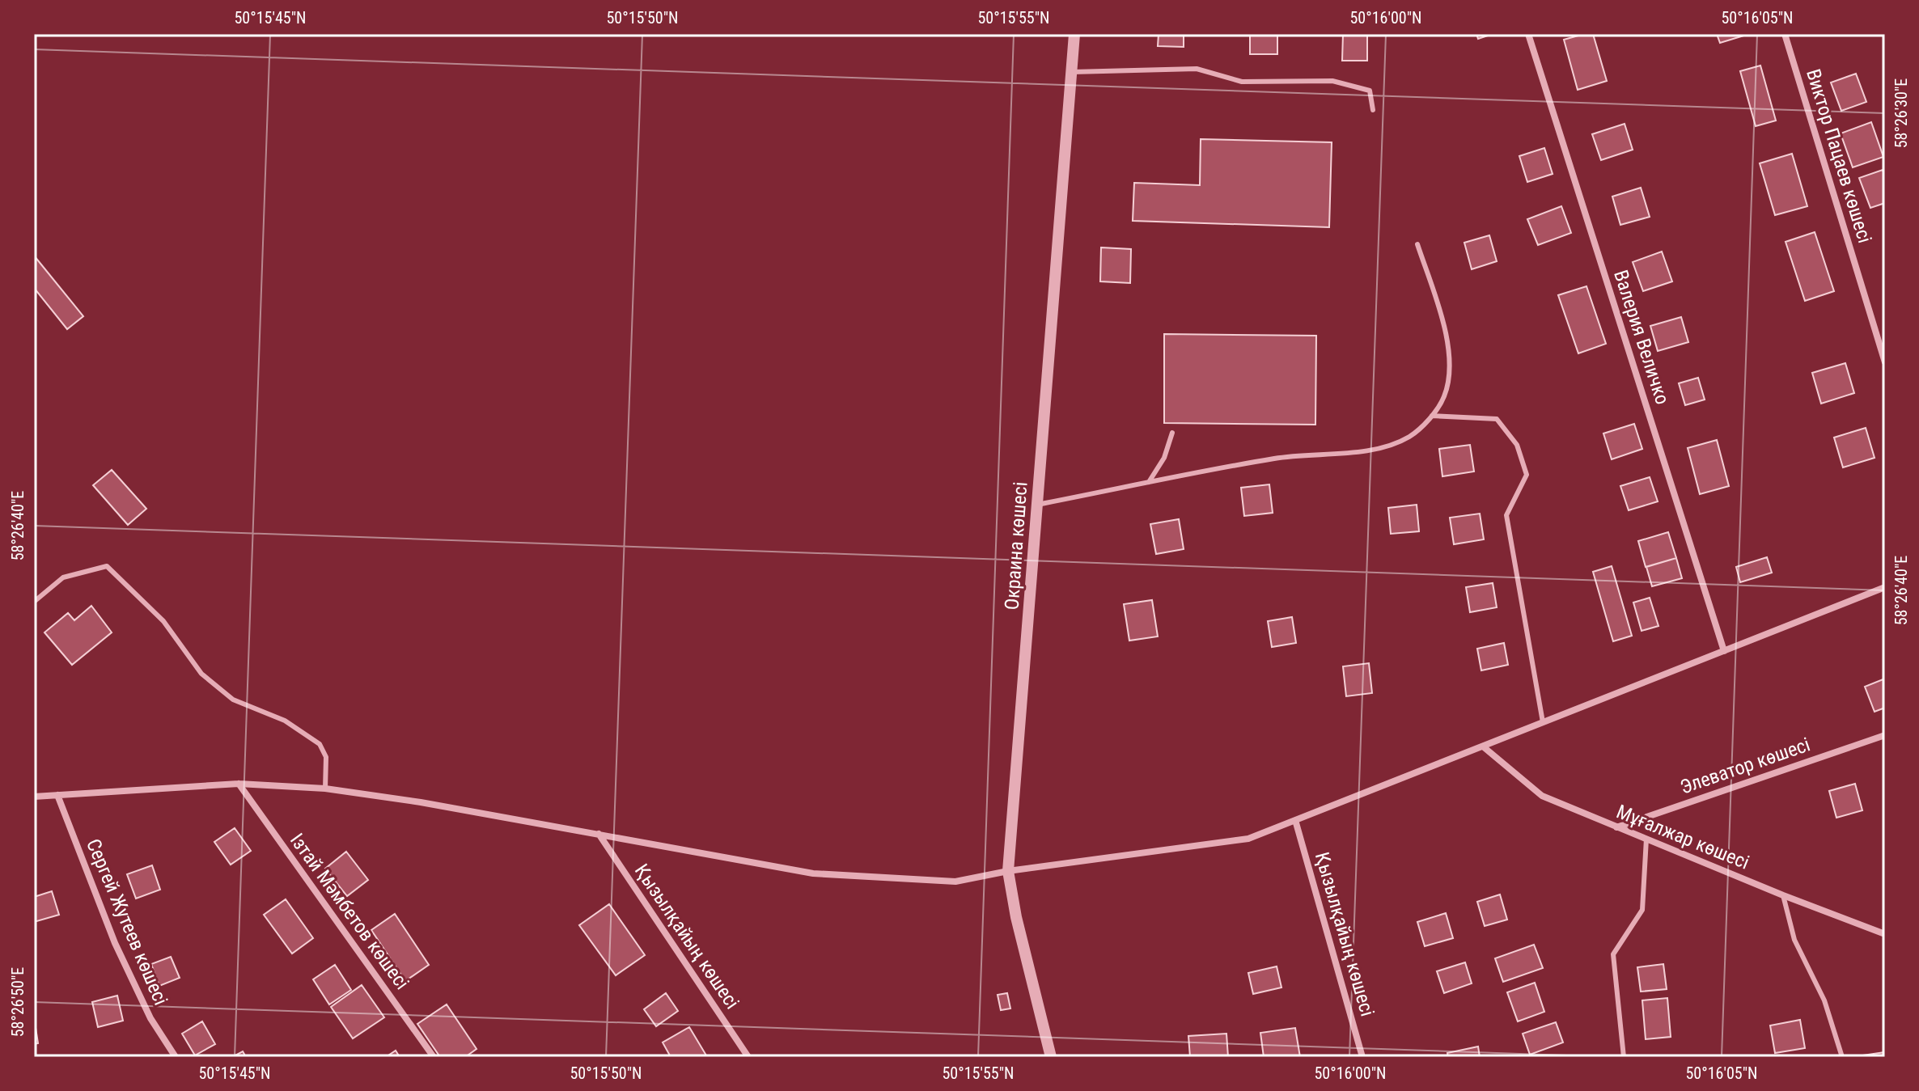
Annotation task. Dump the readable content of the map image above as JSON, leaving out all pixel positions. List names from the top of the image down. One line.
{"streets":{"street":["Виктор Пацаев көшесі","Валерия Величко","Окраина көшесі","Элеватор көшесі","Мұғалжар көшесі","Ізтай Мәмбетов көшесі","Сергей Жутеев көшесі","Қызылқайың көшесі"]},"crossings":[["Элеватор көшесі","Мұғалжар көшесі"]],"coordinates":["50°15'45\"N","50°15'50\"N","50°15'55\"N","50°16'00\"N","50°16'05\"N","58°26'30\"E","58°26'40\"E","58°26'50\"E"]}
